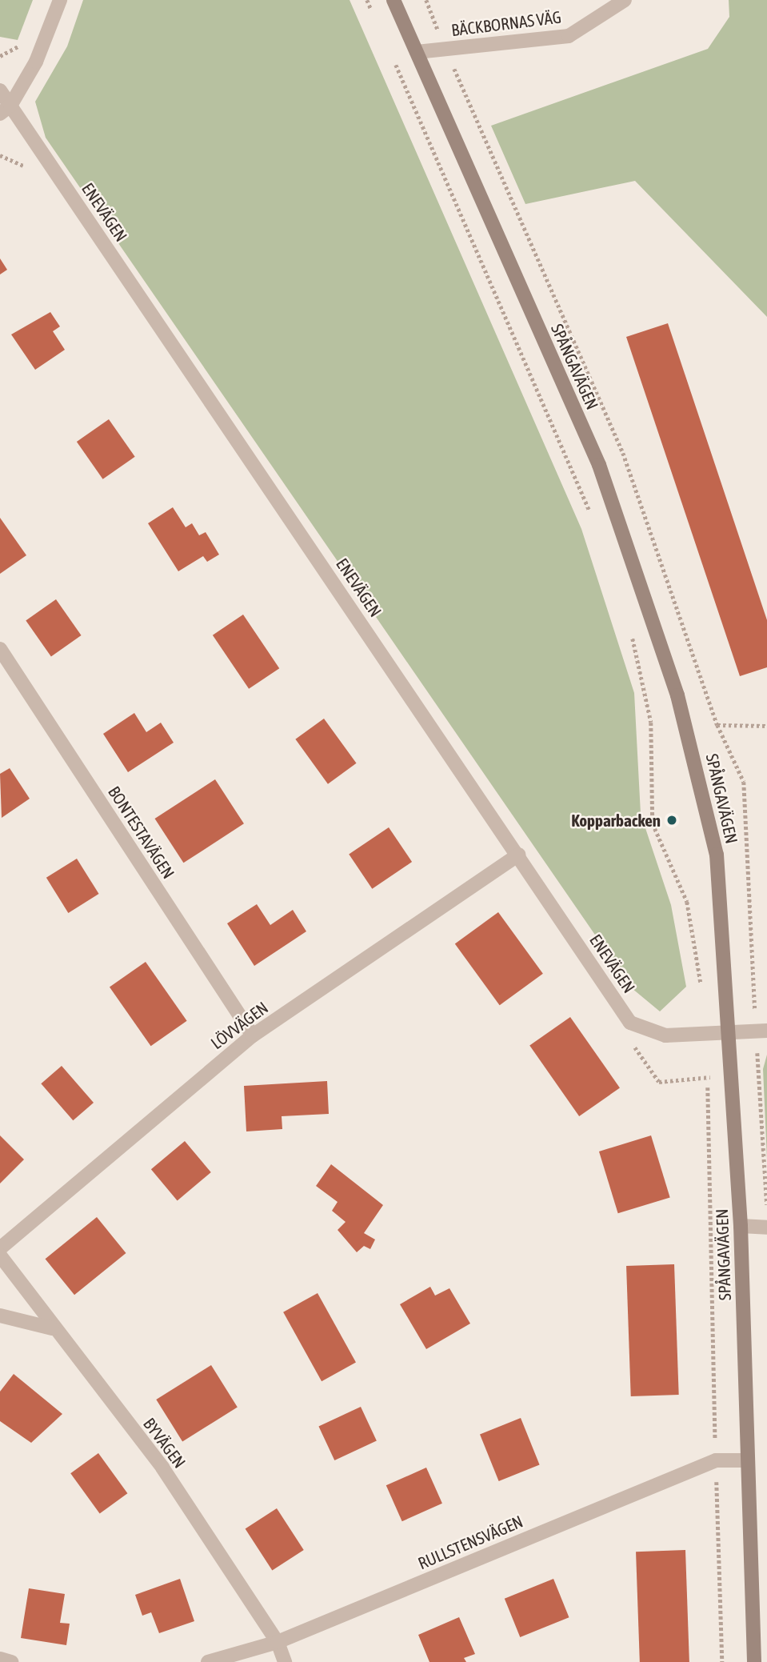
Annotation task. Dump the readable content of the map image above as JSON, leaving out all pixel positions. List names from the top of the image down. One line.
{"streets":{"street":["BÄCKBORNAS VÄG","ENEVÄGEN","SPÅNGAVÄGEN","BONTESTAVÄGEN","LÖVVÄGEN","BYVÄGEN","RULLSTENSVÄGEN"]},"crossings":[["BÄCKBORNAS VÄG","SPÅNGAVÄGEN"],["ENEVÄGEN","SPÅNGAVÄGEN"],["ENEVÄGEN","LÖVVÄGEN"],["SPÅNGAVÄGEN","RULLSTENSVÄGEN"],["BONTESTAVÄGEN","LÖVVÄGEN"],["BYVÄGEN","RULLSTENSVÄGEN"]],"places":["Kopparbacken"]}
